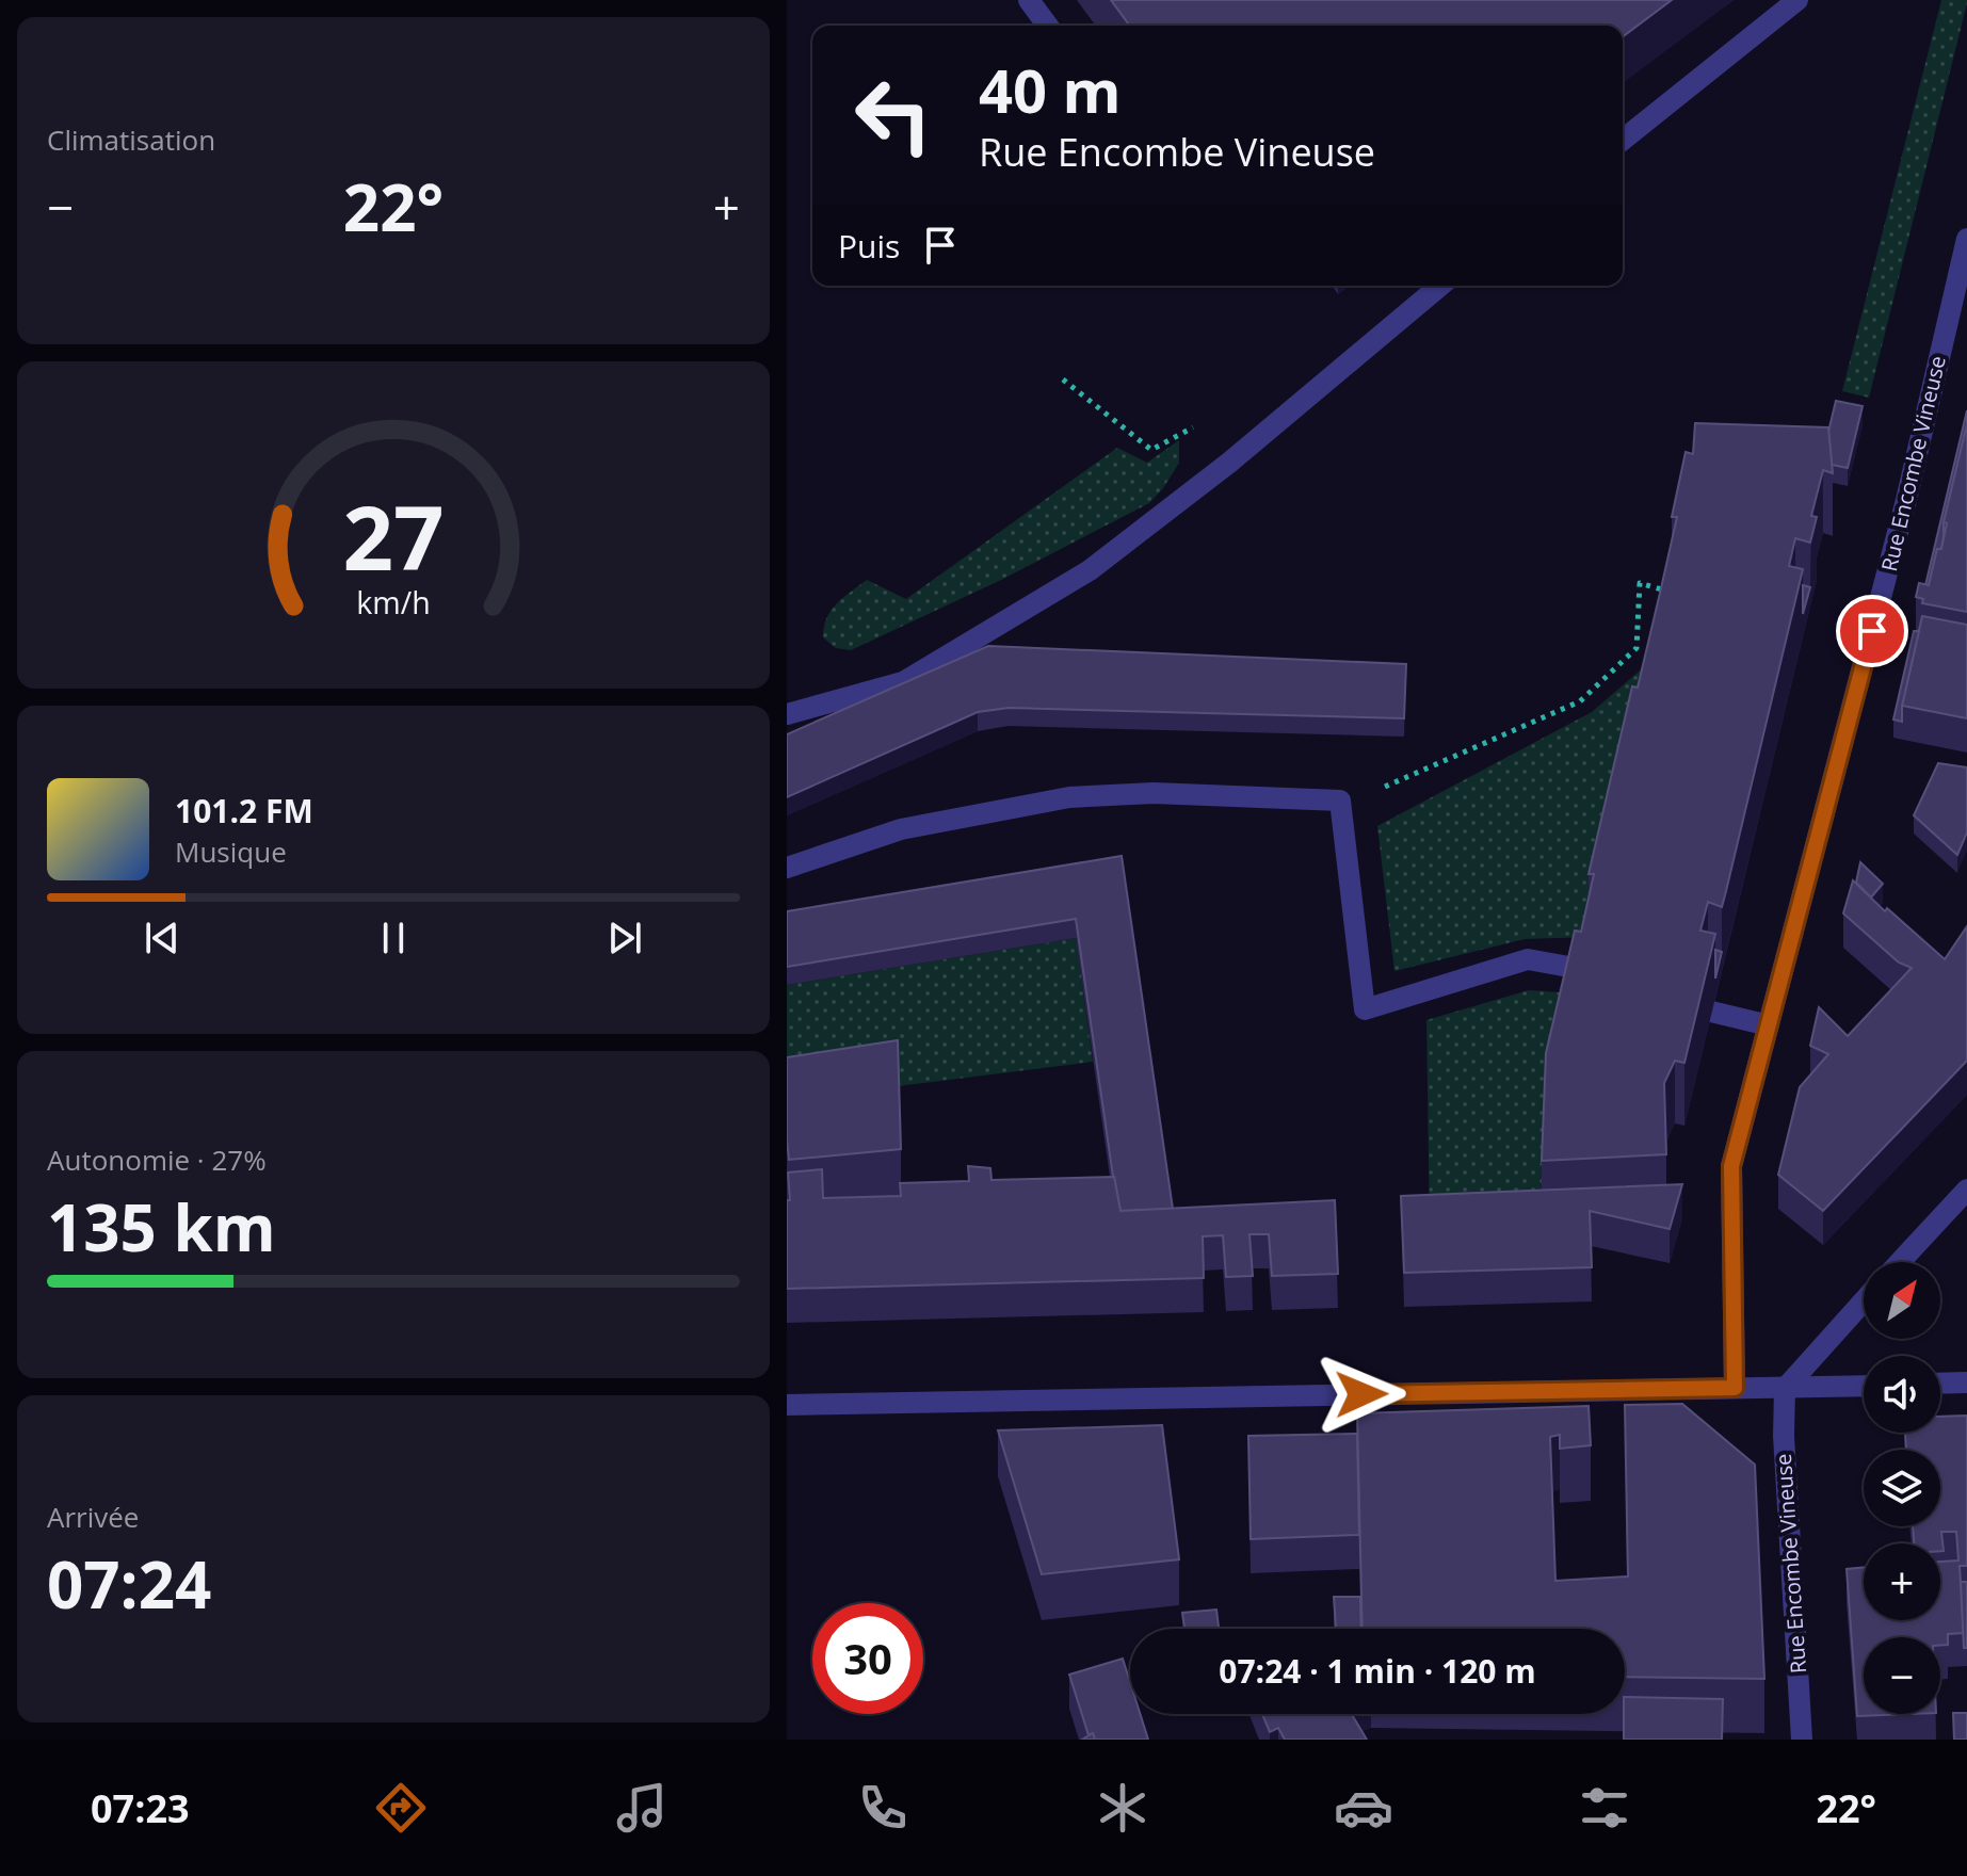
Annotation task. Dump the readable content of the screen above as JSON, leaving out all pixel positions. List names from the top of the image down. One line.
{"streets":{"street":["Rue Encombe Vineuse"]},"north":"top right","page":{"tile":["Climatisation",["Autonomie · 27%","135 km"],["Arrivée","07:24"]],"turn":["40 m","Rue Encombe Vineuse"],"heat":["−","22°","+"],"then":"Puis","song":["101.2 FM","Musique"],"map_buttons":["+","−"],"limit":"30","trip":"07:24 · 1 min · 120 m","tabs":["07:23","22°"],"gauge":["27","km/h"]}}
